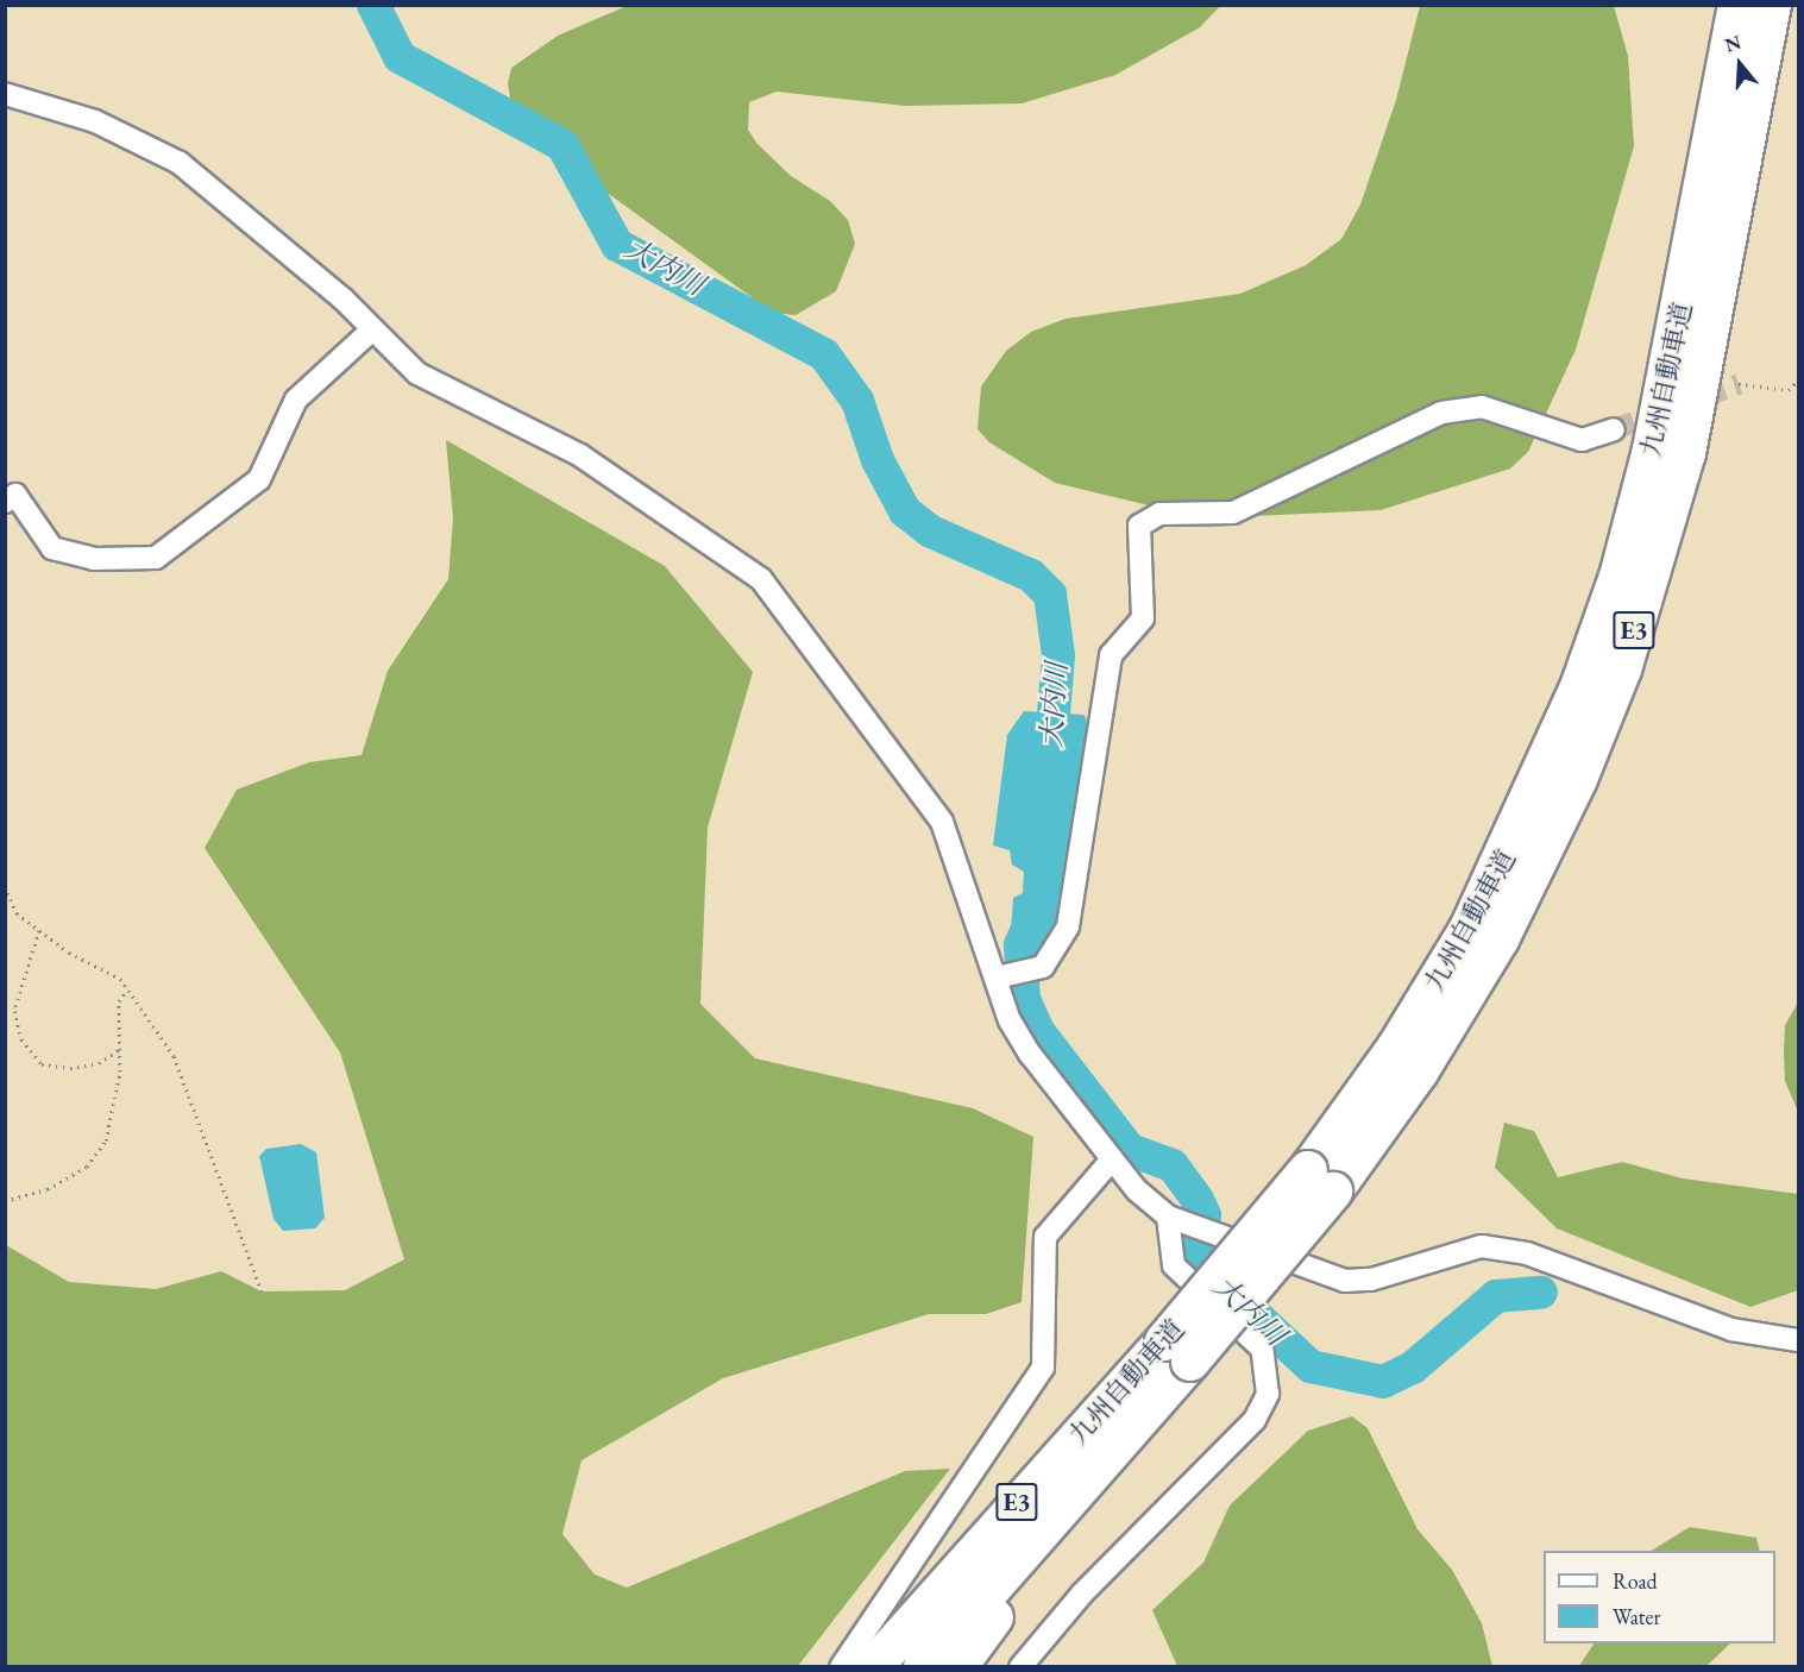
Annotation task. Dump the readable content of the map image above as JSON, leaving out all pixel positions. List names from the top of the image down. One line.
{"streets":{"highway":["九州自動車道","E3"]},"water":["大内川"],"legend":["Road","Water"],"north":"top"}
